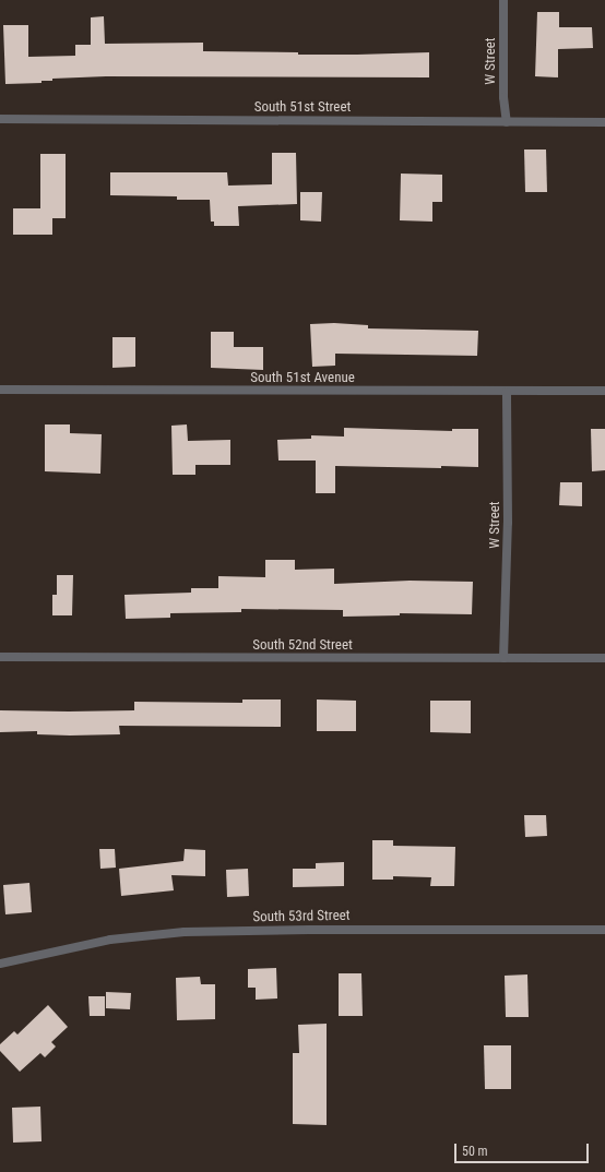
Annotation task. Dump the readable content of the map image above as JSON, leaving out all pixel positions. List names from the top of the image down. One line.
{"streets":{"street":["W Street","South 51st Street","South 51st Avenue","South 52nd Street","South 53rd Street"]},"crossings":[["W Street","South 51st Street"],["W Street","South 51st Avenue"],["W Street","South 52nd Street"]],"scale_bar":"50 m"}
